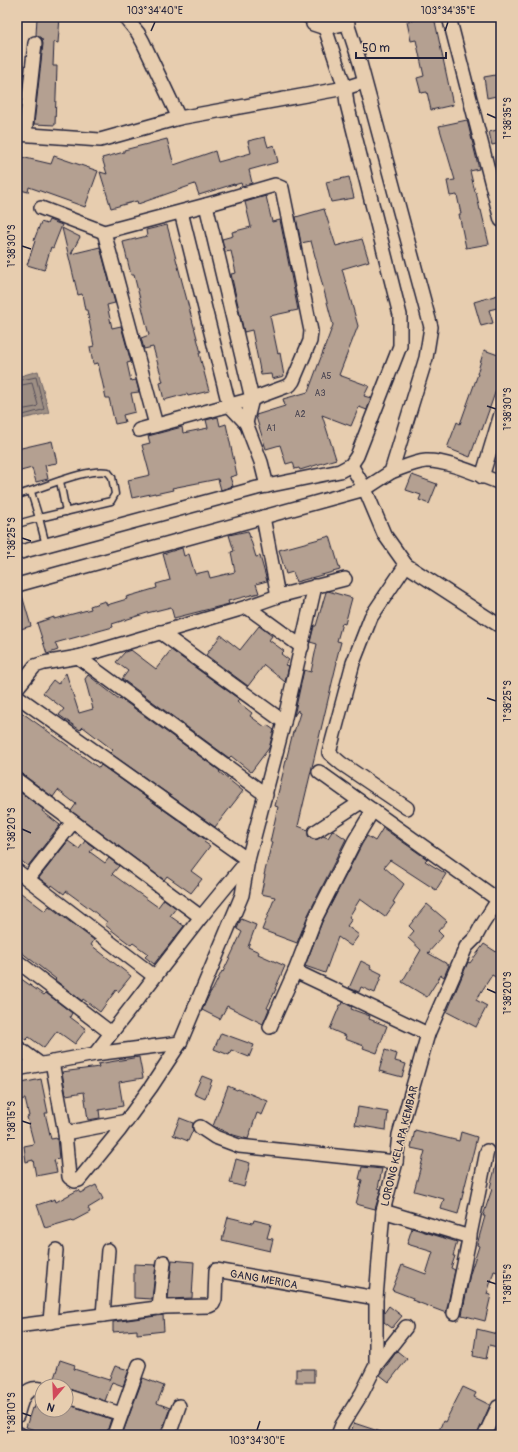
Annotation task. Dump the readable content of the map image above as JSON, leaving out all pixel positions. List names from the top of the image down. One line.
{"streets":{"street":["LORONG KELAPA KEMBAR","GANG MERICA"]},"crossings":[["LORONG KELAPA KEMBAR","GANG MERICA"]],"house_numbers":["A5","A3","A2","A1"],"scale_bar":"50 m","north":"bottom","coordinates":["103°34'40\"E","103°34'35\"E","1°38'35\"S","1°38'30\"S","1°38'25\"S","1°38'20\"S","1°38'15\"S","1°38'10\"S","103°34'30\"E"]}
